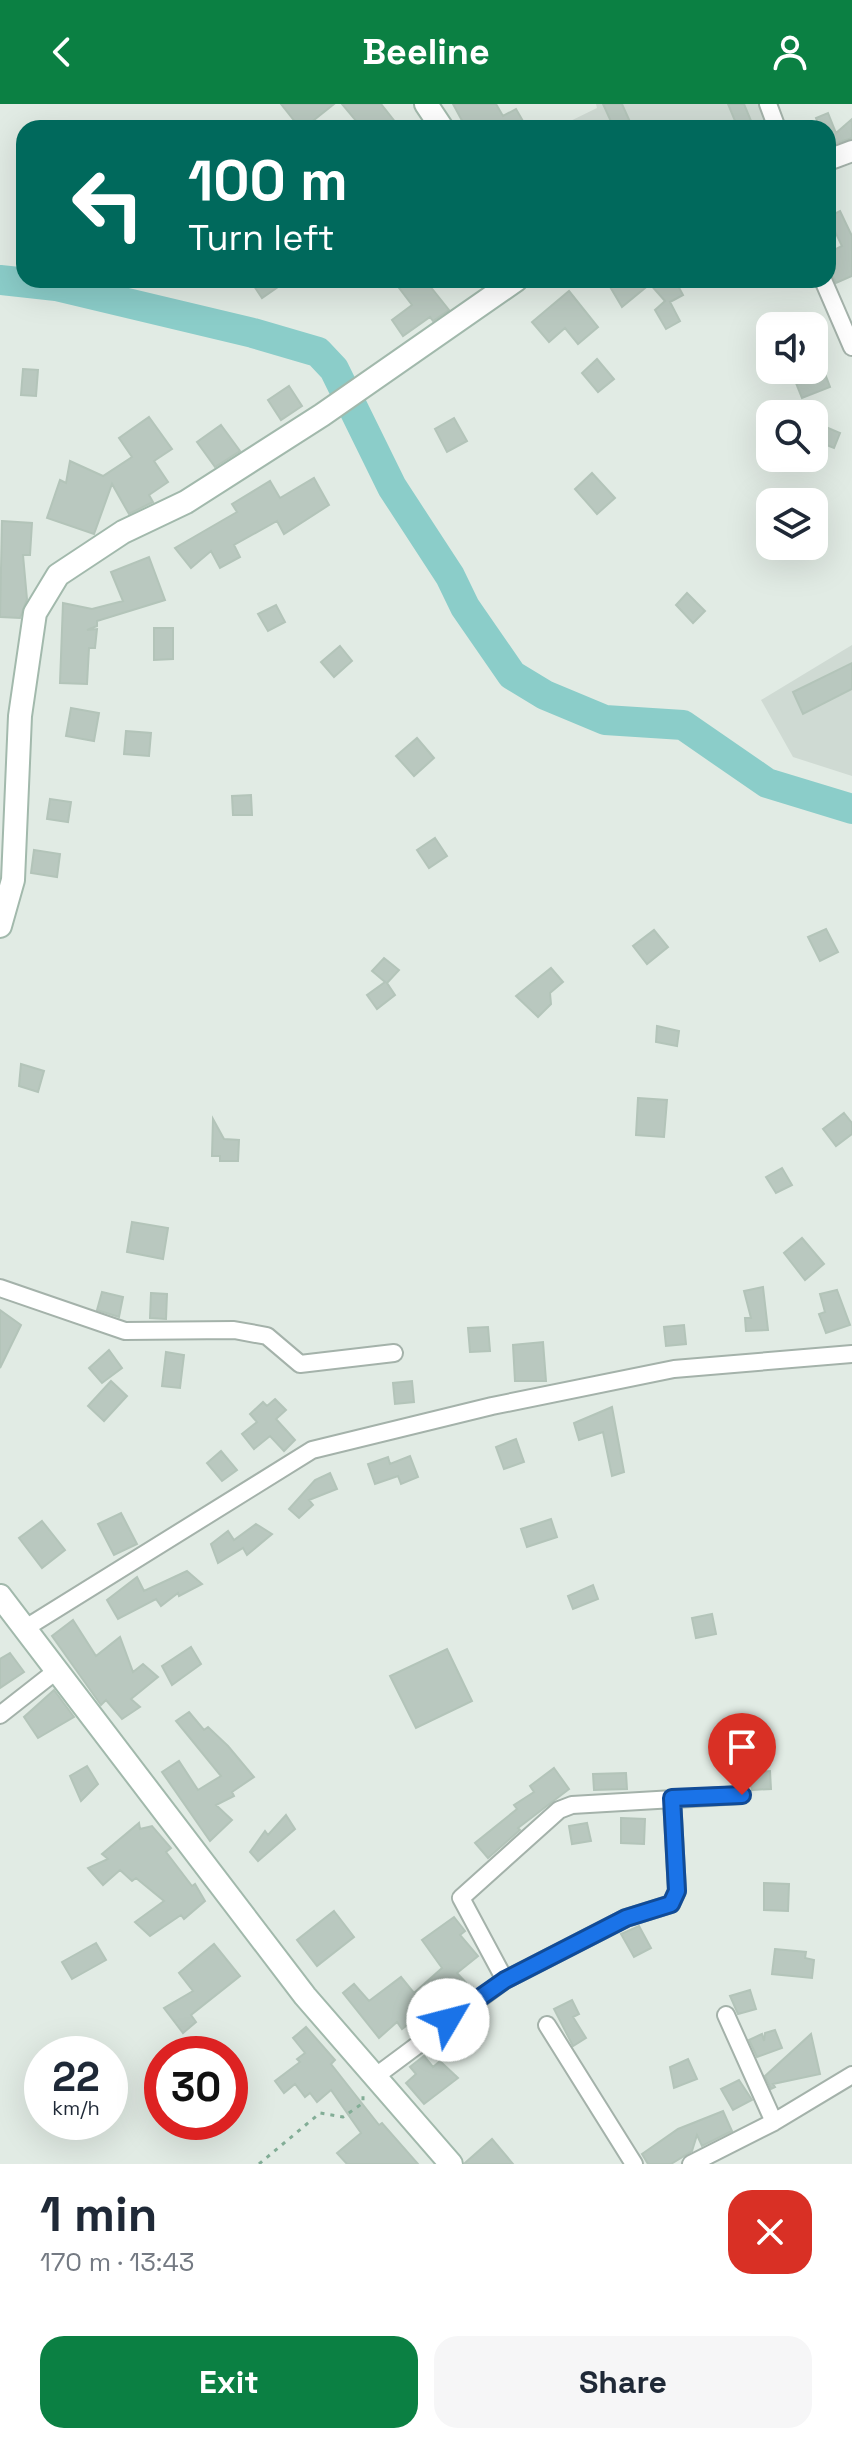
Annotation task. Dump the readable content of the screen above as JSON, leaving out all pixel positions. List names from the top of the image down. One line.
{"page":{"header":"Beeline","turn":["100 m","Turn left"],"speed":"22 km/h","limit":"30","heading":["1 min","170 m · 13:43"],"buttons":["Exit","Share"]}}
